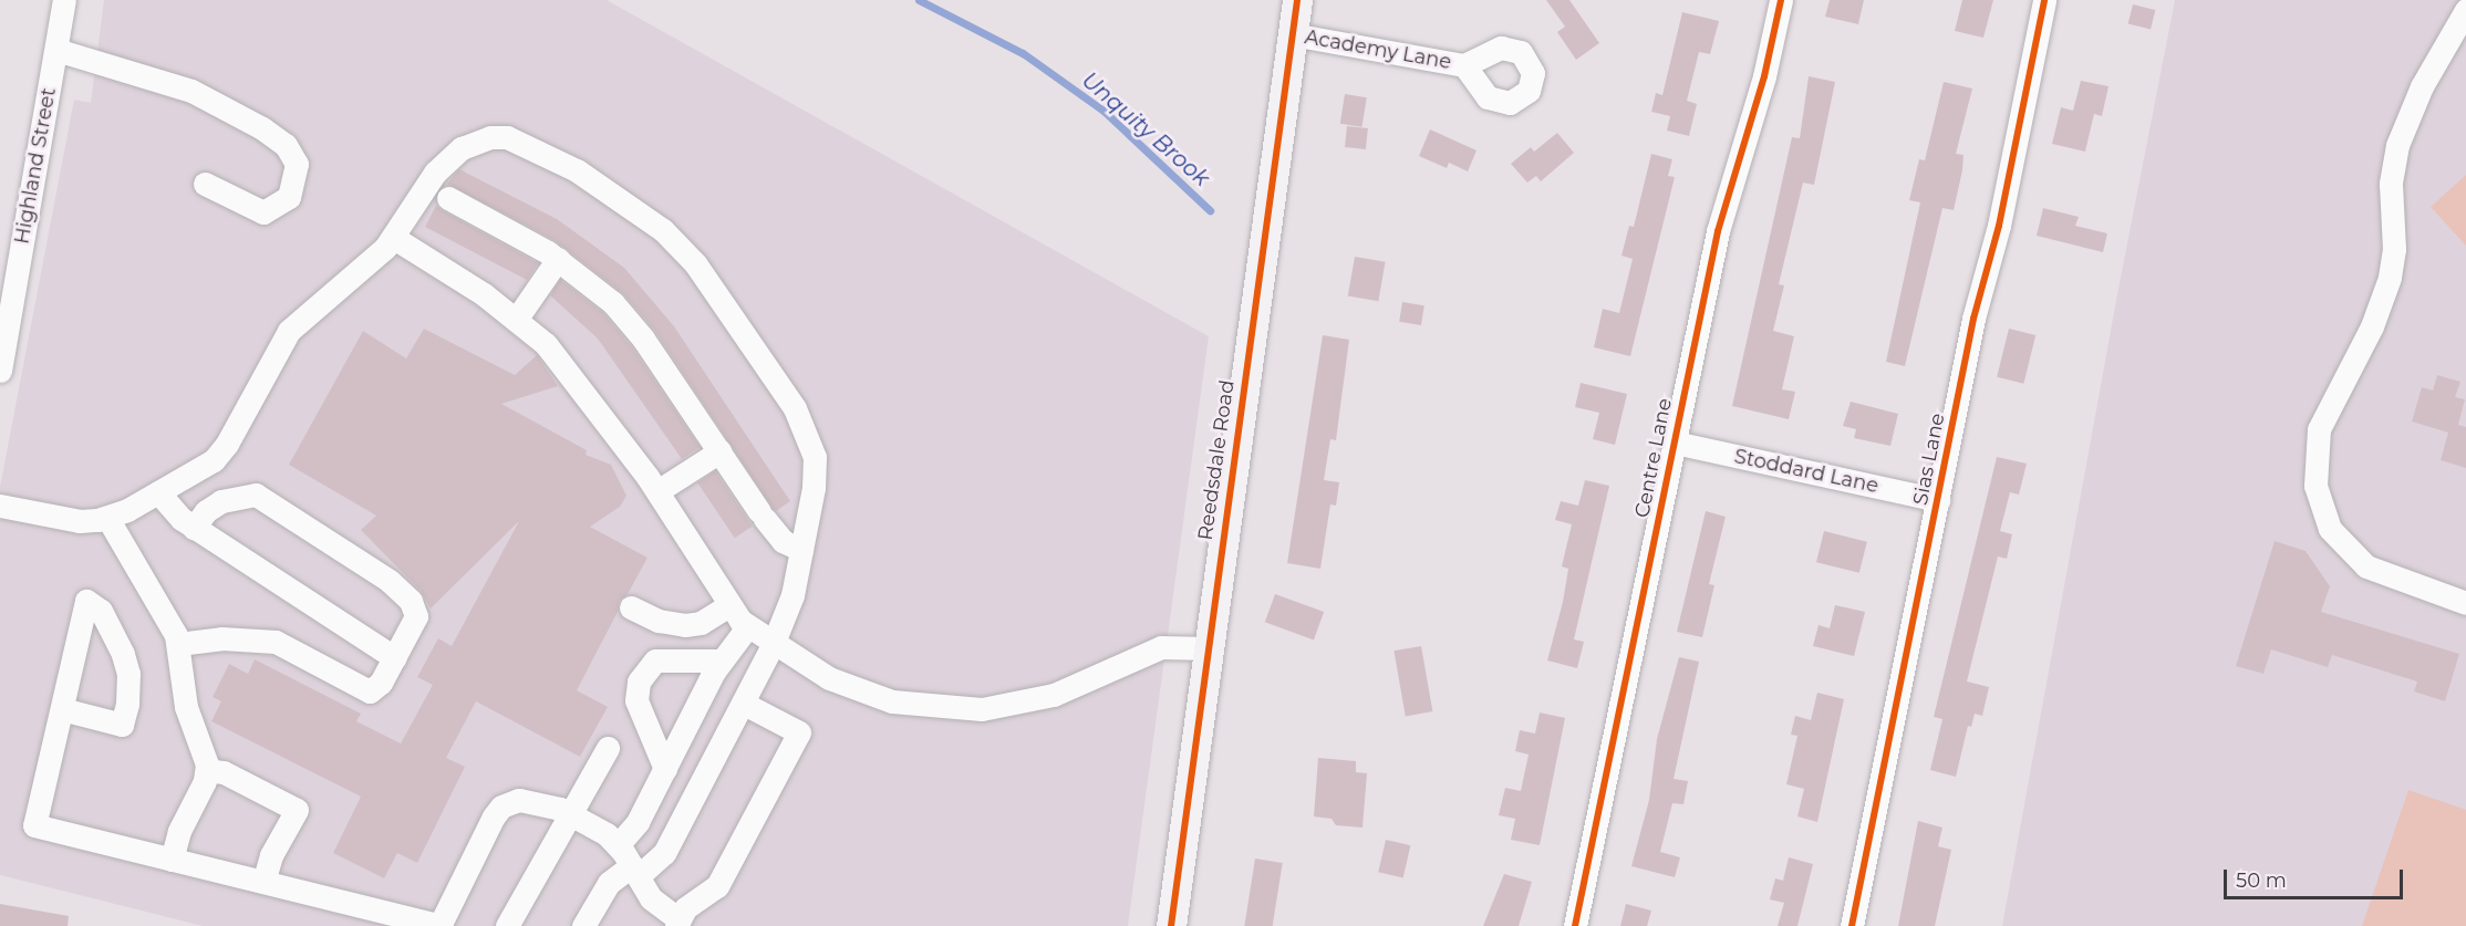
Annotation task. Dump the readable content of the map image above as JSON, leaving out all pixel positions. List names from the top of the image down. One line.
{"streets":{"main road":["Reedsdale Road"],"street":["Academy Lane","Highland Street","Centre Lane","Sias Lane","Stoddard Lane"]},"crossings":[["Academy Lane","Reedsdale Road"],["Centre Lane","Stoddard Lane"],["Sias Lane","Stoddard Lane"]],"water":["Unquity Brook"],"scale_bar":"50 m"}
